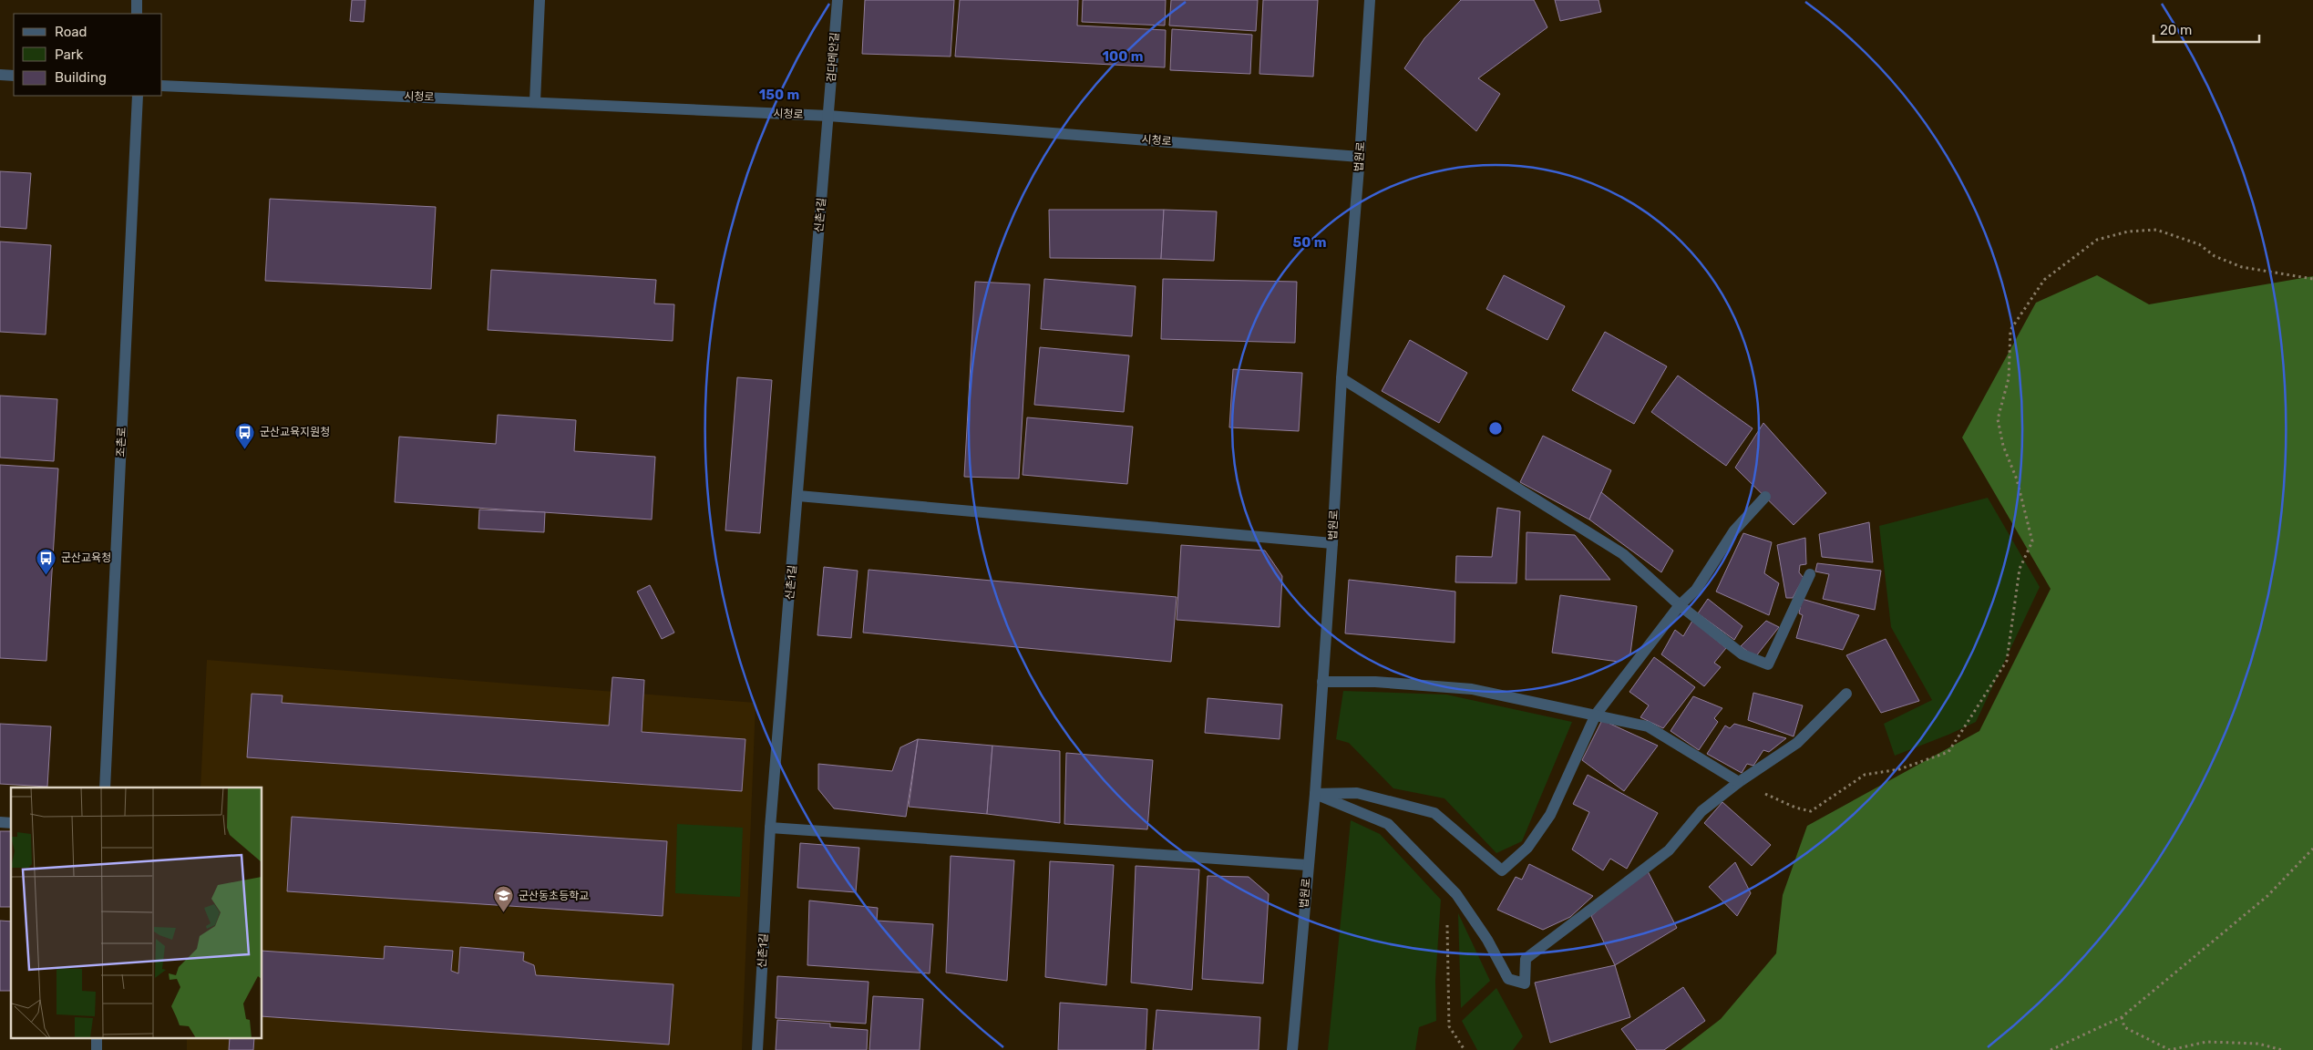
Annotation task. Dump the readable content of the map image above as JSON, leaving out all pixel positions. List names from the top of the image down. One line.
{"streets":{"street":["검다메안길","시청로","법원로","신촌1길","조촌로"]},"crossings":[["검다메안길","시청로"],["검다메안길","신촌1길"],["시청로","법원로"],["시청로","신촌1길"]],"places":{"bus stop":["군산교육지원청","군산교육청"],"school or university":["군산동초등학교"]},"legend":["Road","Park","Building"],"scale_bar":"20 m","rings":["100 m","150 m","50 m"]}
